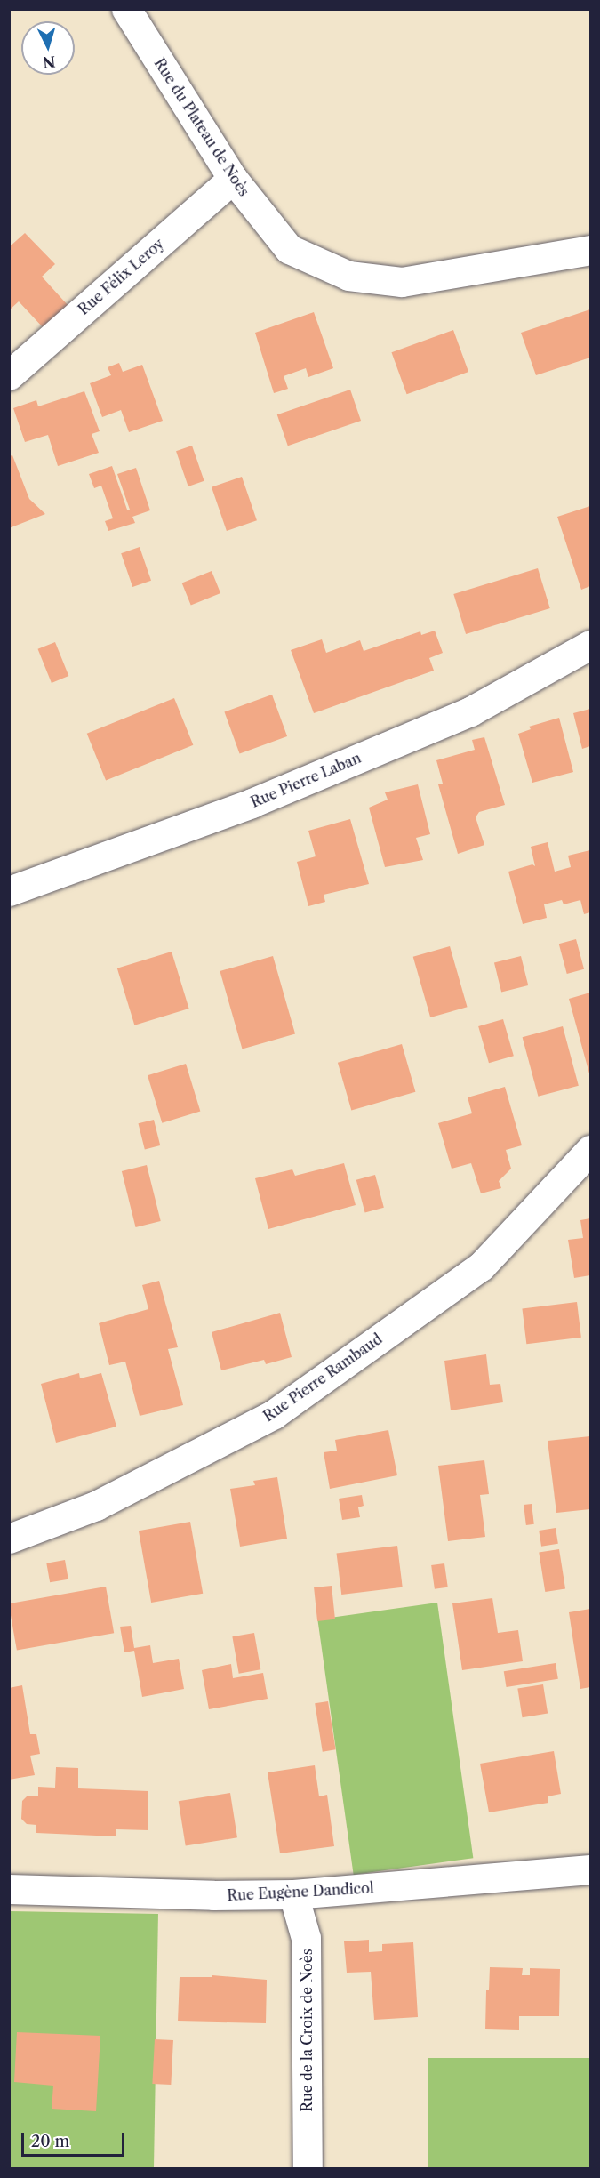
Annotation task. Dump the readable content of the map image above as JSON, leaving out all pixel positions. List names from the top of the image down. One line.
{"streets":{"street":["Rue du Plateau de Noès","Rue Félix Leroy","Rue Pierre Laban","Rue Pierre Rambaud","Rue Eugène Dandicol","Rue de la Croix de Noès"]},"crossings":[["Rue du Plateau de Noès","Rue Félix Leroy"],["Rue Eugène Dandicol","Rue de la Croix de Noès"]],"scale_bar":"20 m","north":"bottom"}
